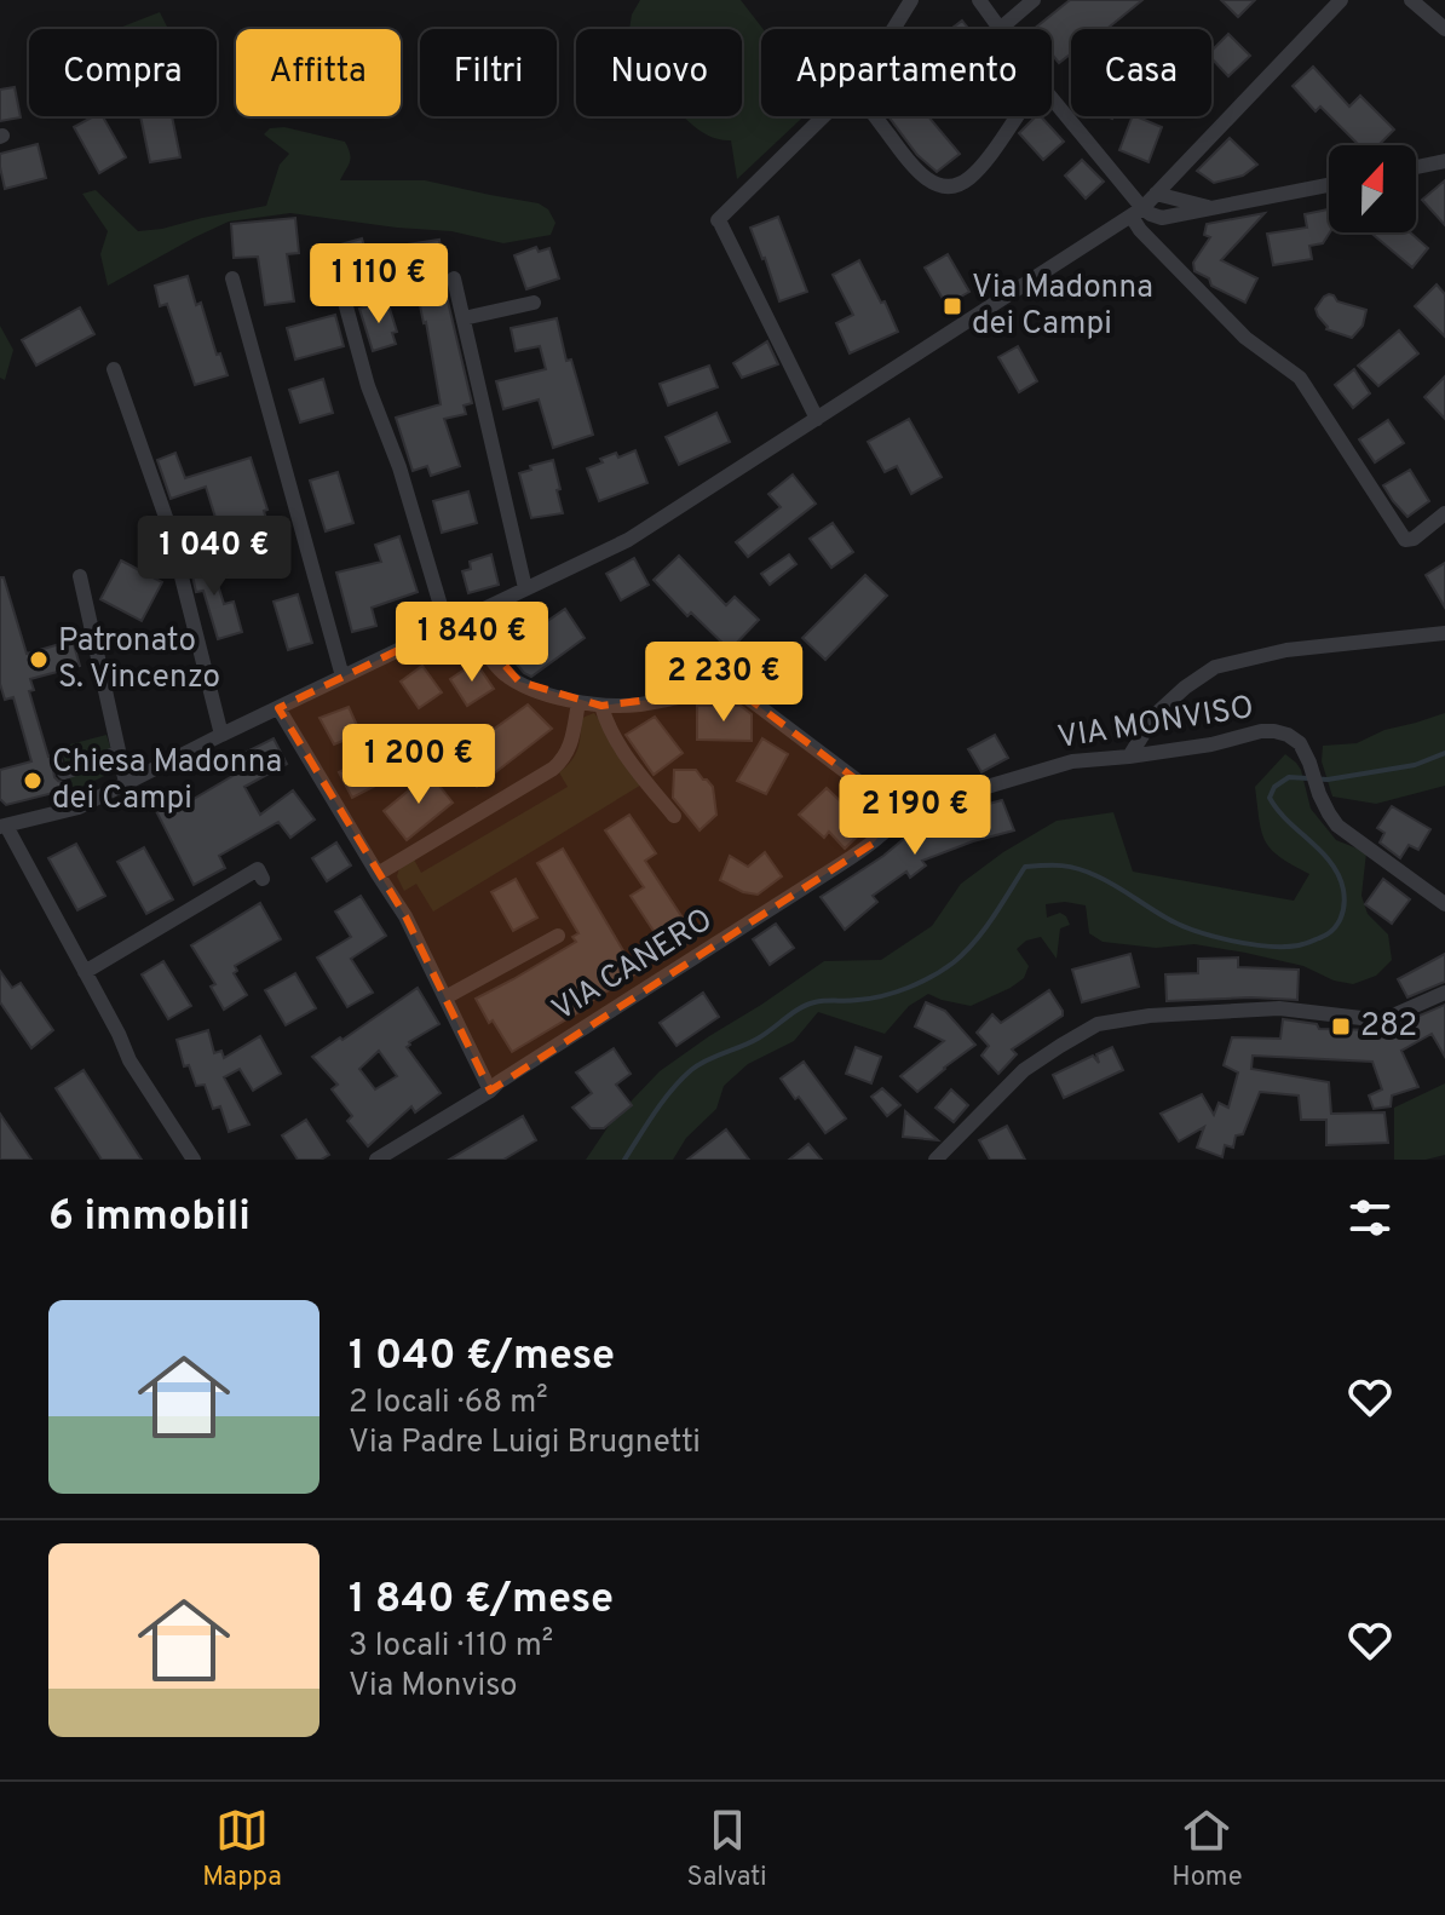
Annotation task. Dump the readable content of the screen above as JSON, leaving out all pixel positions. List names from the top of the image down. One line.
{"streets":{"street":["VIA MONVISO","VIA CANERO"]},"crossings":[["VIA MONVISO","VIA CANERO"]],"places":{"transit":["Via Madonna dei Campi","282"],"other":["Patronato S. Vincenzo","Chiesa Madonna dei Campi"]},"north":"top","page":{"chip":["Compra","Affitta","Filtri","Nuovo","Appartamento","Casa"],"price":["1 110 €","1 040 €","1 840 €","2 230 €","1 200 €","2 190 €"],"heading":"6 immobili","list":[{"name":"1 040 €/mese","note":"2 locali · 68 m² · Via Padre Luigi Brugnetti"},{"name":"1 840 €/mese","note":"3 locali · 110 m² · Via Monviso"}],"tabs":["Mappa","Salvati","Home"]}}
